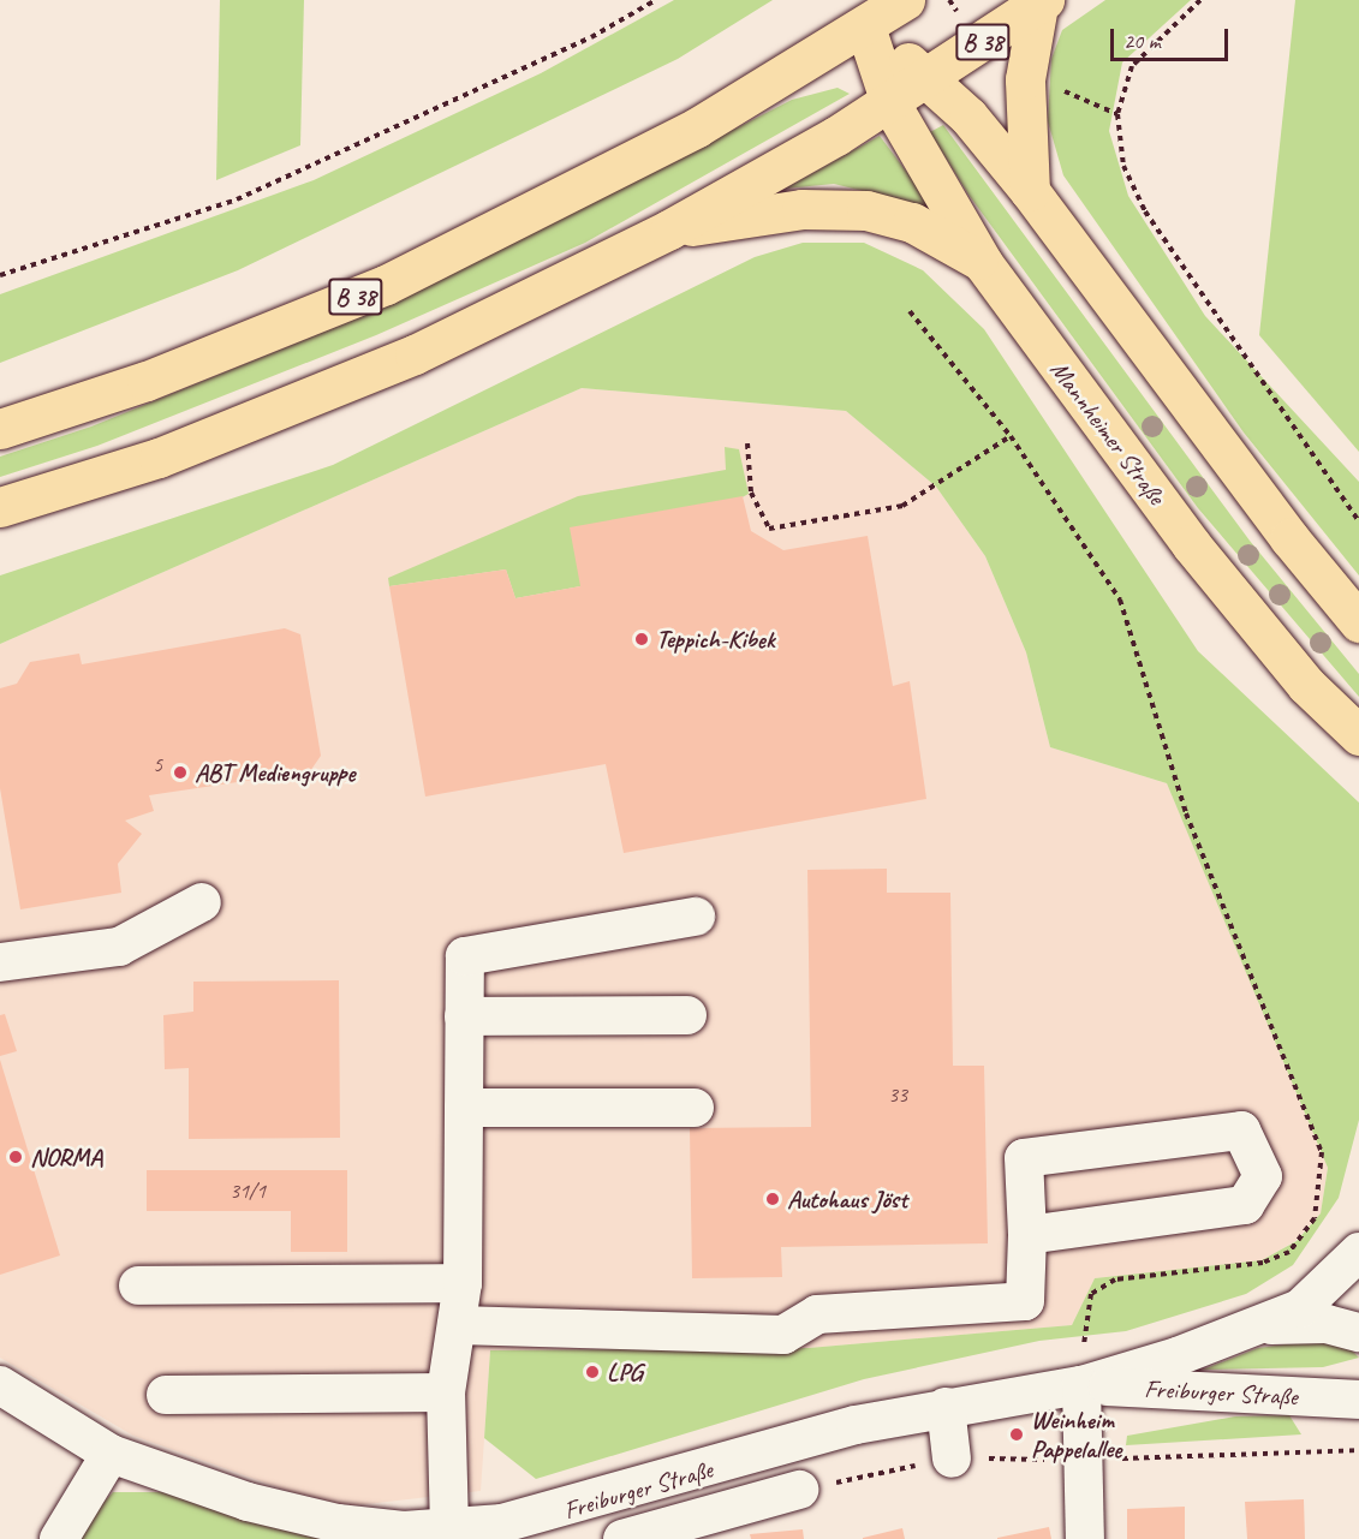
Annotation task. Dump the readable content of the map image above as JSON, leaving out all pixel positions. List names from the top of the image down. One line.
{"streets":{"main road":["B 38","Mannheimer Straße"],"street":["Freiburger Straße"]},"crossings":[["B 38","Mannheimer Straße"]],"places":["Teppich-Kibek","ABT Mediengruppe","NORMA","Autohaus Jöst","LPG","Weinheim Pappelallee"],"house_numbers":["5","33","31/1"],"scale_bar":"20 m"}
